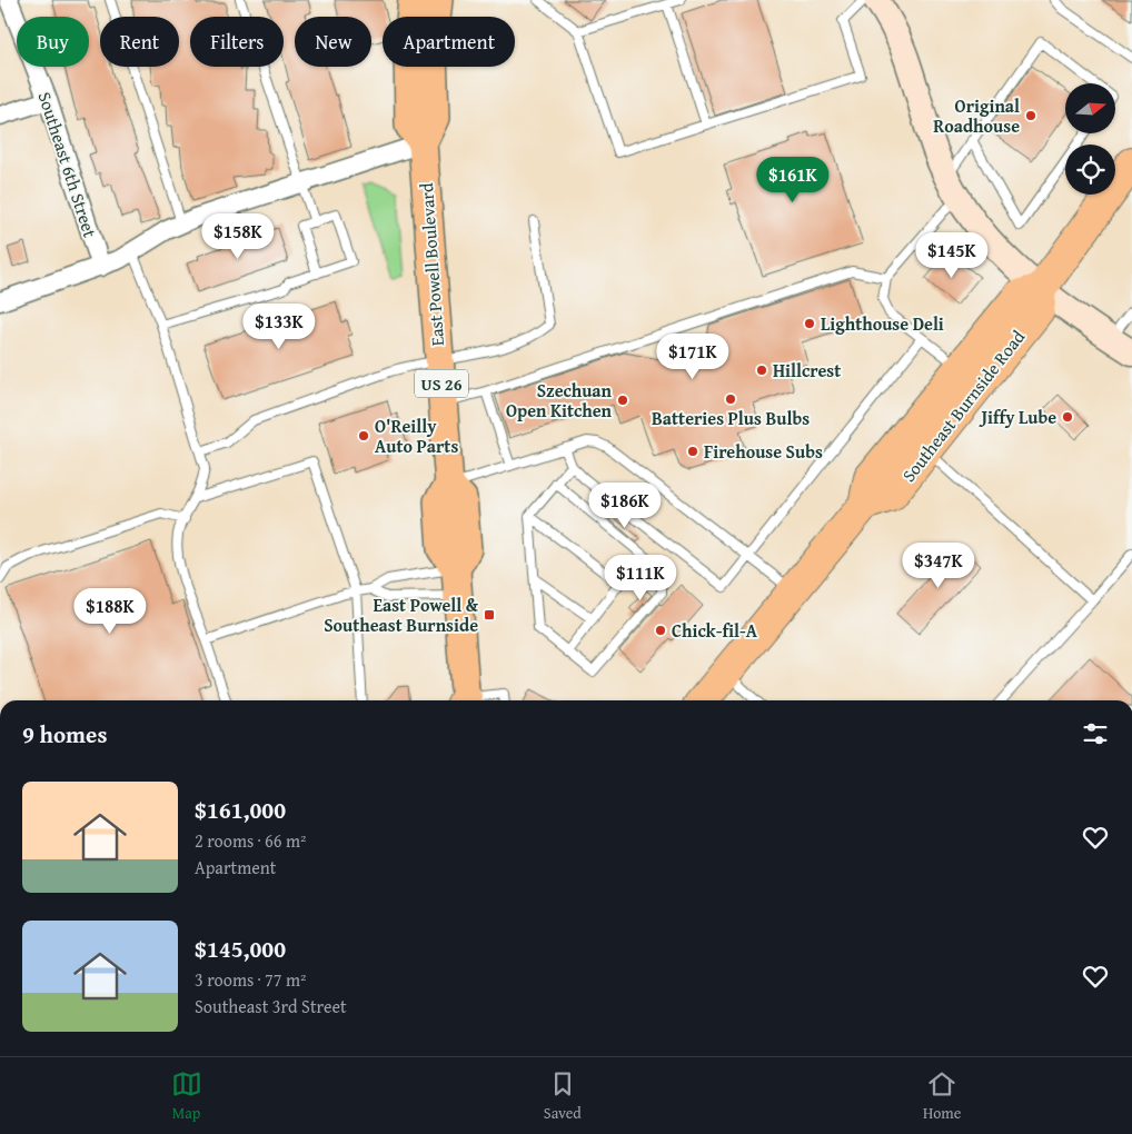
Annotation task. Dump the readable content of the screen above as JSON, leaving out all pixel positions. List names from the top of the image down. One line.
{"streets":{"highway":["Southeast Burnside Road"],"main road":["East Powell Boulevard","US 26"],"street":["Southeast 6th Street"]},"places":{"other":["Original Roadhouse","Lighthouse Deli","Hillcrest","Batteries Plus Bulbs","Szechuan Open Kitchen","Jiffy Lube","O'Reilly Auto Parts","Firehouse Subs","Chick-fil-A"],"transit":["East Powell & Southeast Burnside"]},"north":"right","page":{"chip":["Buy","Rent","Filters","New","Apartment"],"price":["$161K","$158K","$145K","$133K","$171K","$186K","$347K","$111K","$188K"],"heading":"9 homes","list":[{"name":"$161,000","note":"2 rooms · 66 m² · Apartment"},{"name":"$145,000","note":"3 rooms · 77 m² · Southeast 3rd Street"}],"tabs":["Map","Saved","Home"]}}
